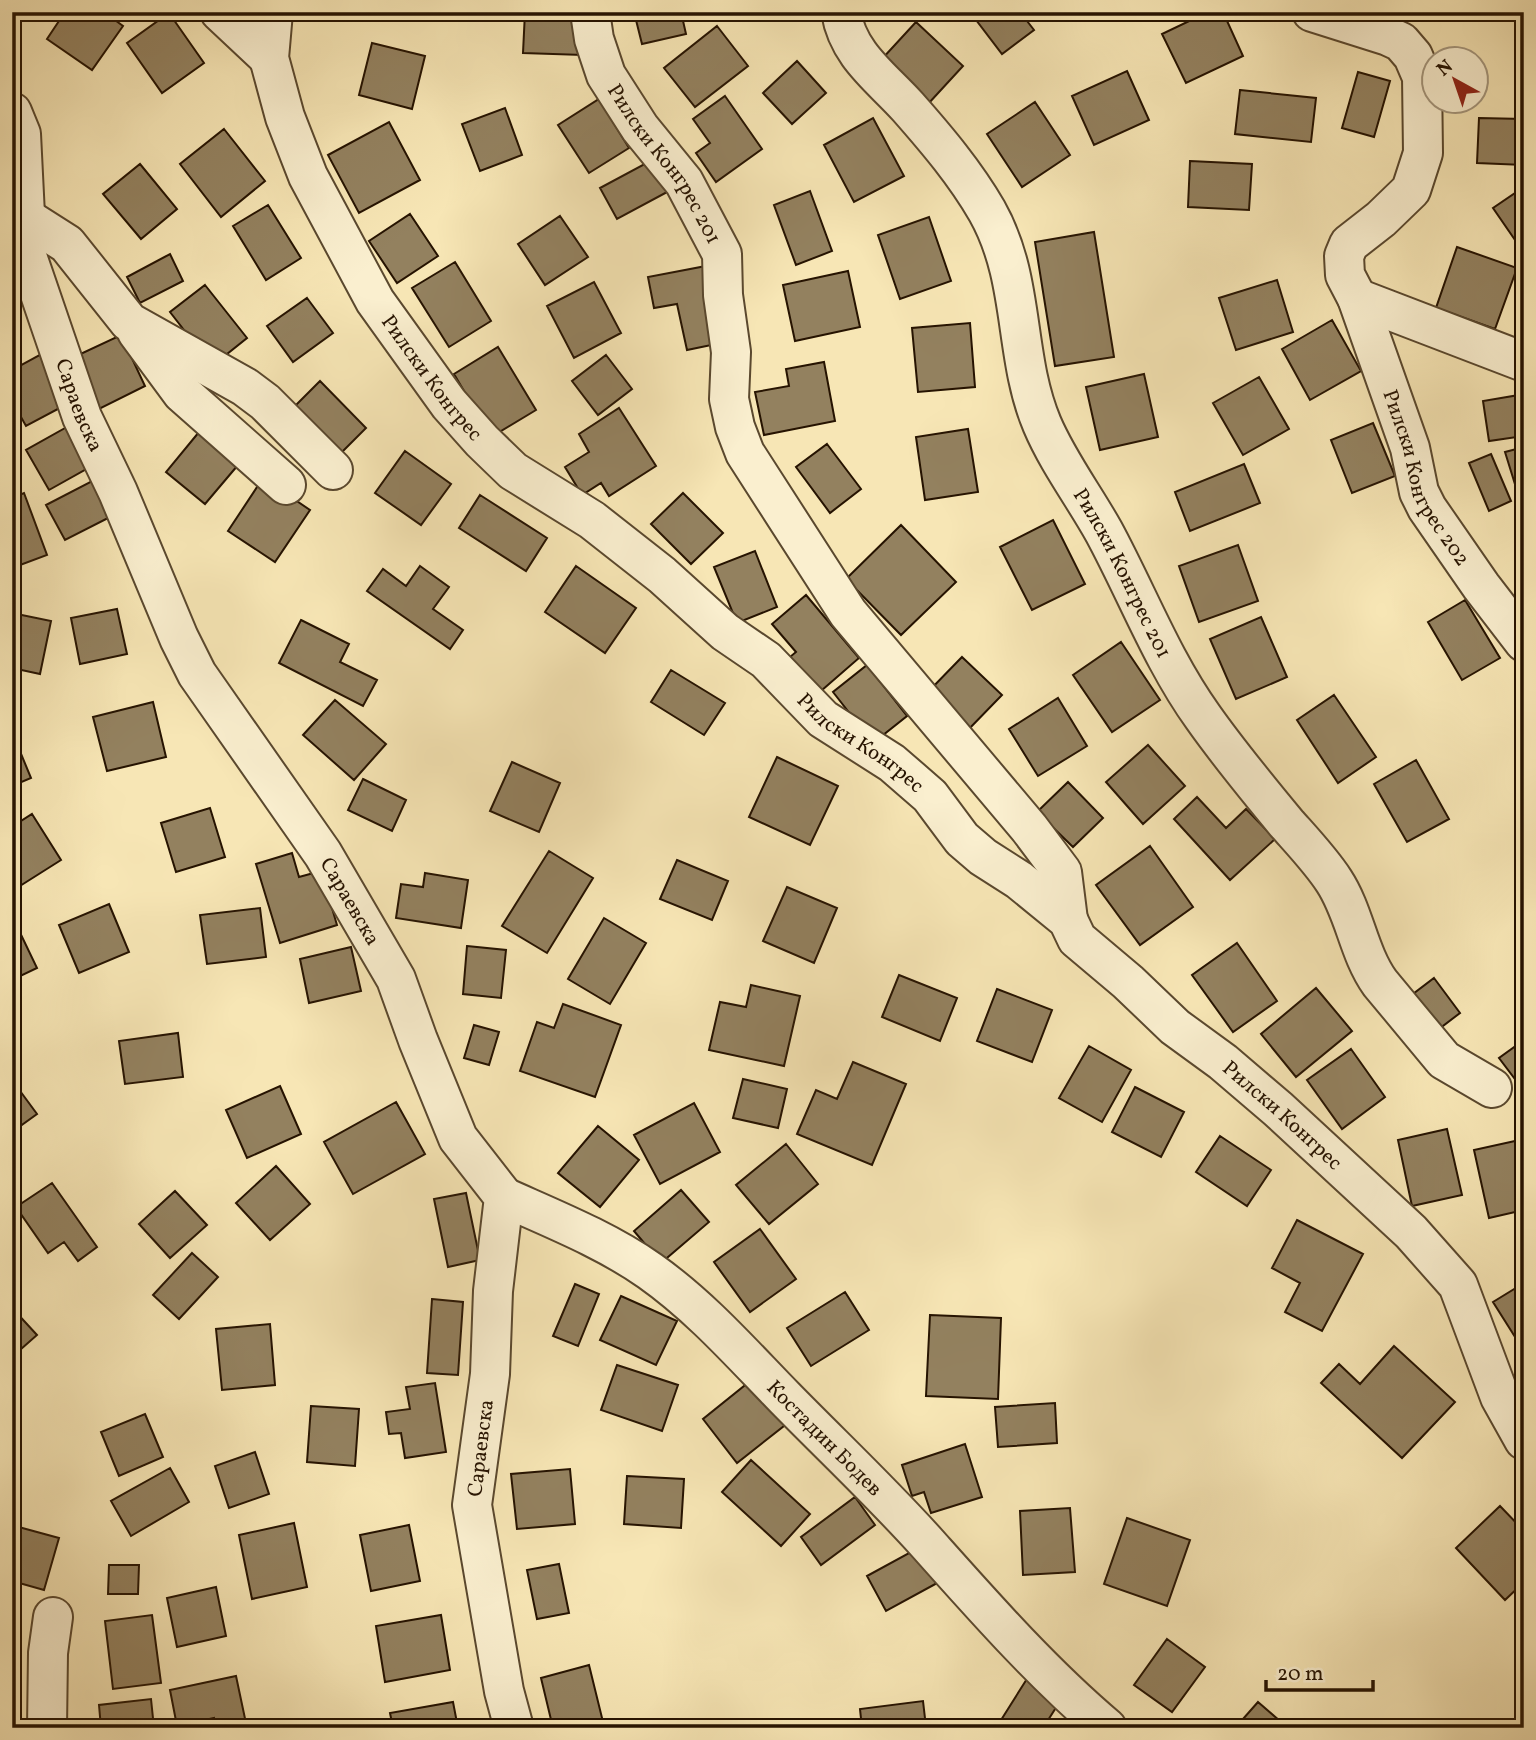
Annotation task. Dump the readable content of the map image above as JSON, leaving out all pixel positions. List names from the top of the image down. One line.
{"streets":{"street":["Рилски Конгрес 201","Рилски Конгрес","Сараевска","Рилски Конгрес 202","Костадин Бодев"]},"crossings":[["Рилски Конгрес 201","Рилски Конгрес"],["Сараевска","Костадин Бодев"]],"scale_bar":"20 m","north":"top left"}
